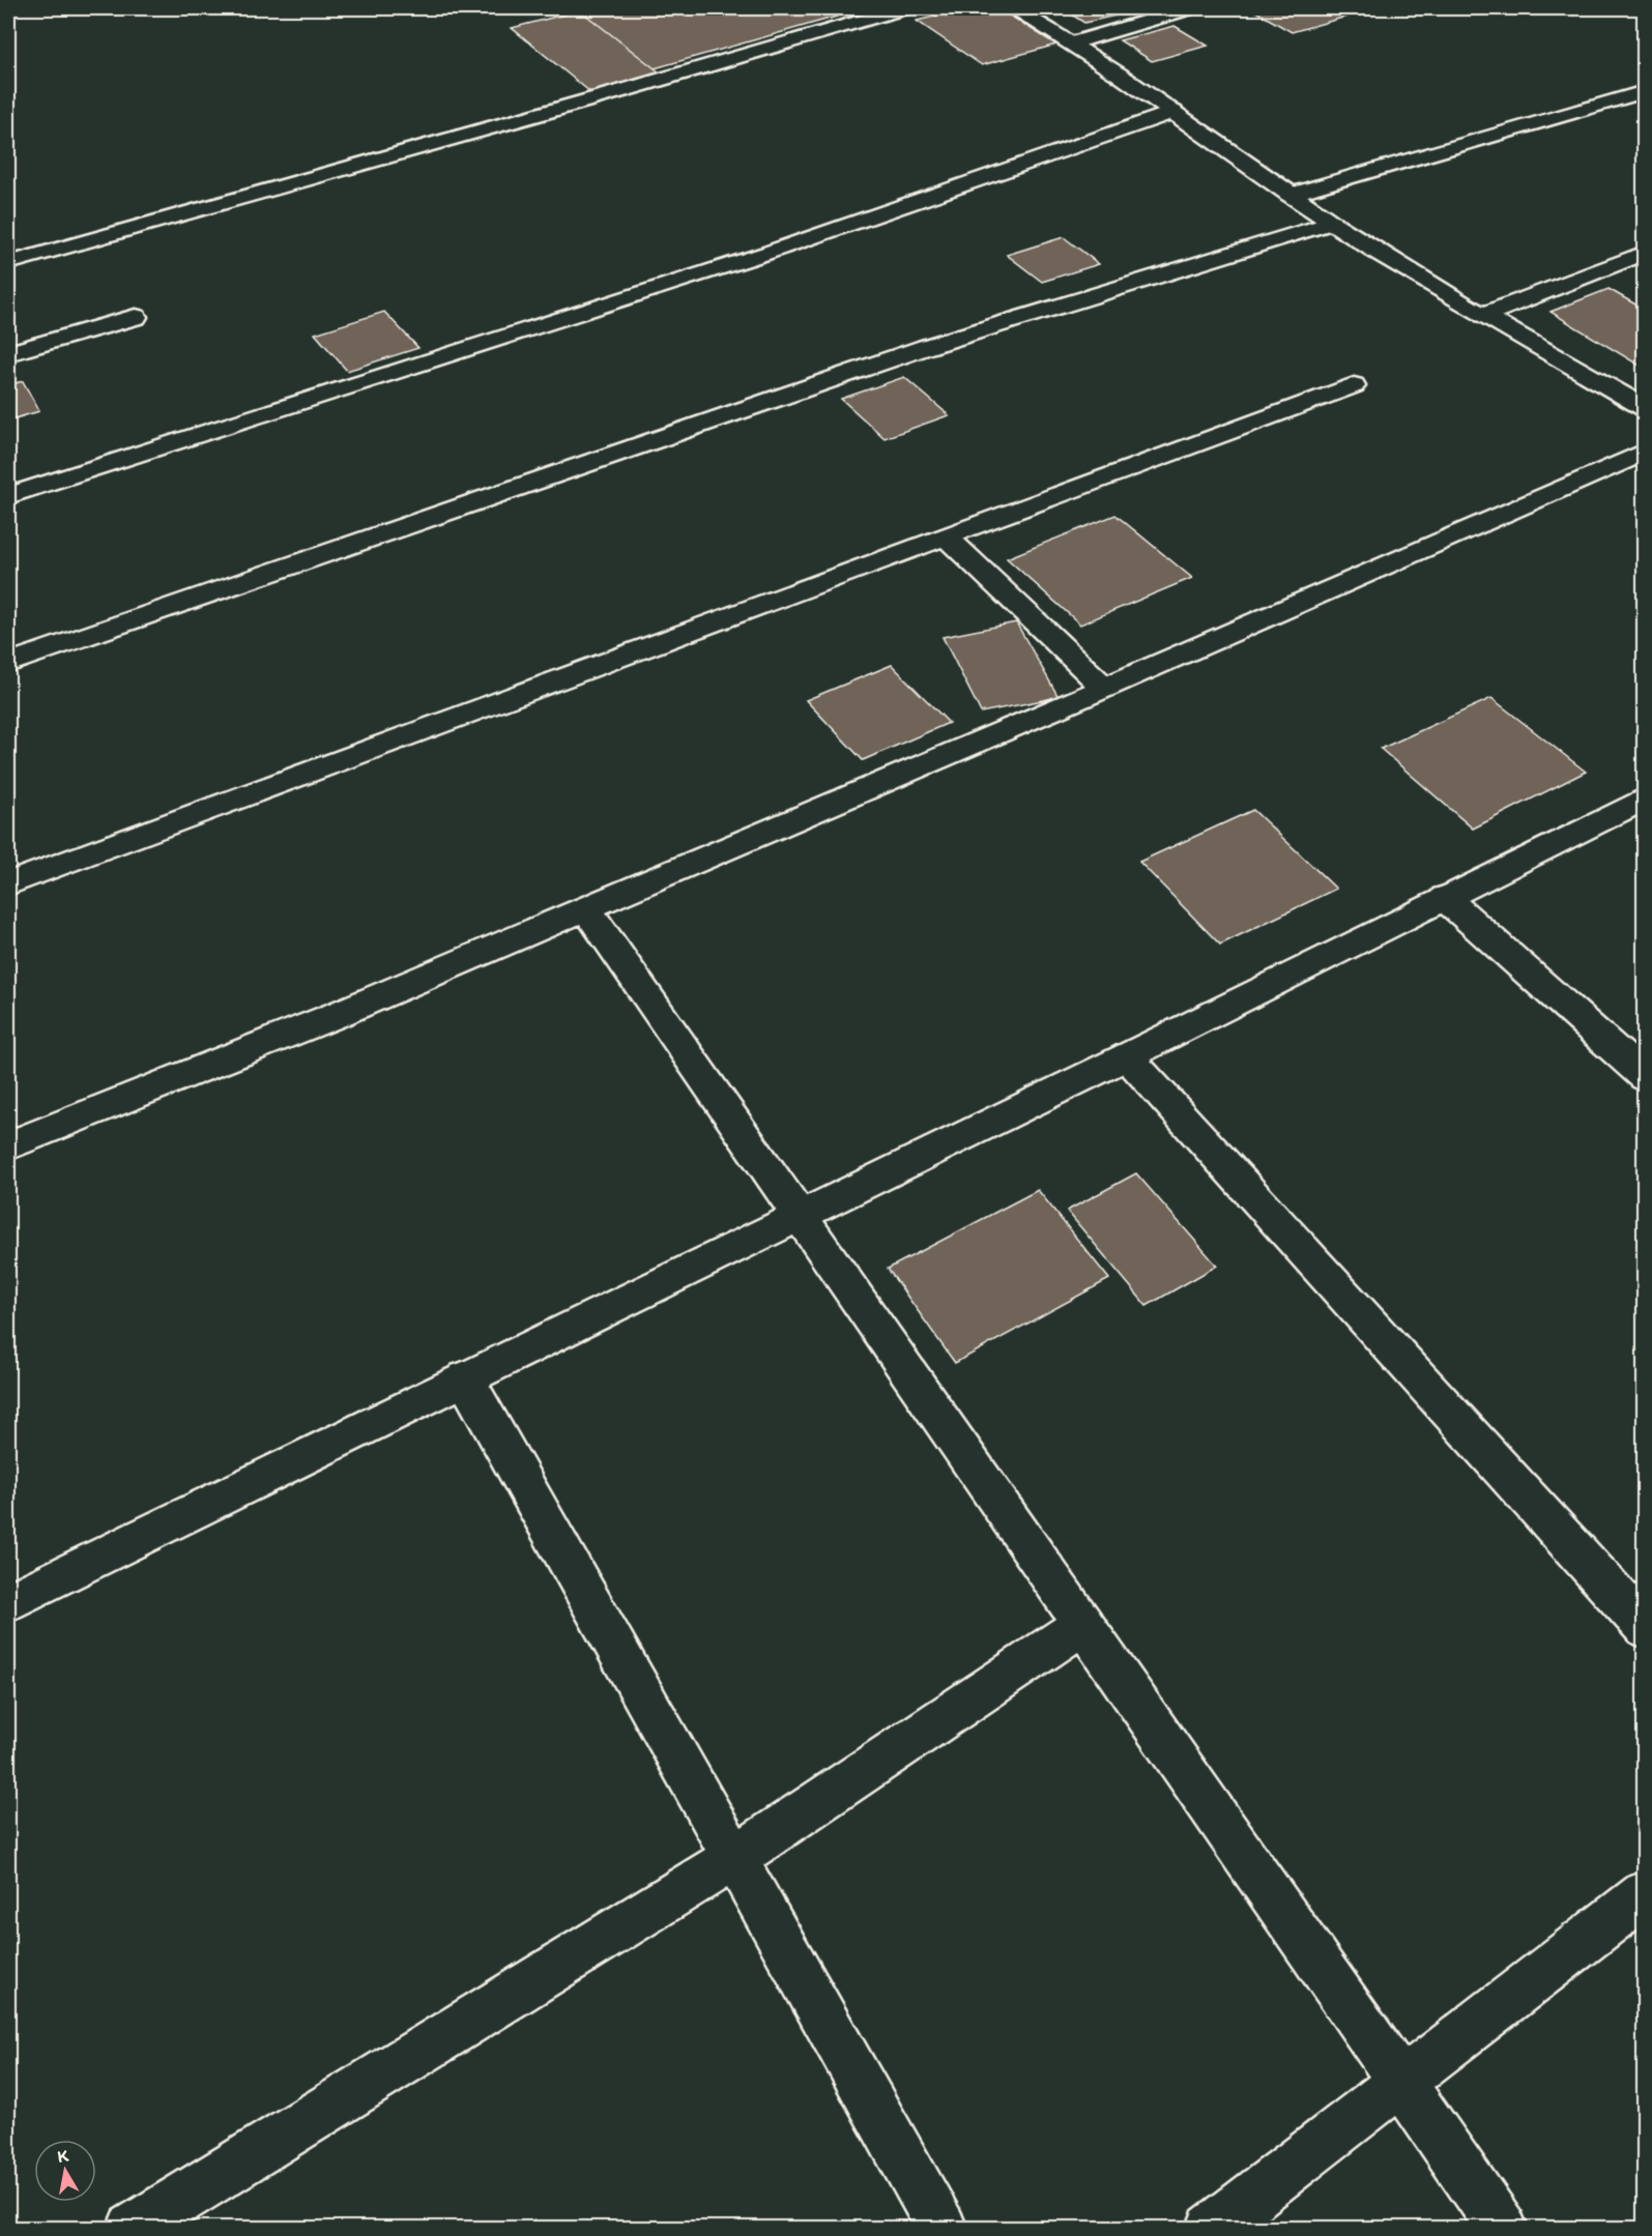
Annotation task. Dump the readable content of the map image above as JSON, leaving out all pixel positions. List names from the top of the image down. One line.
{"north":"top"}
